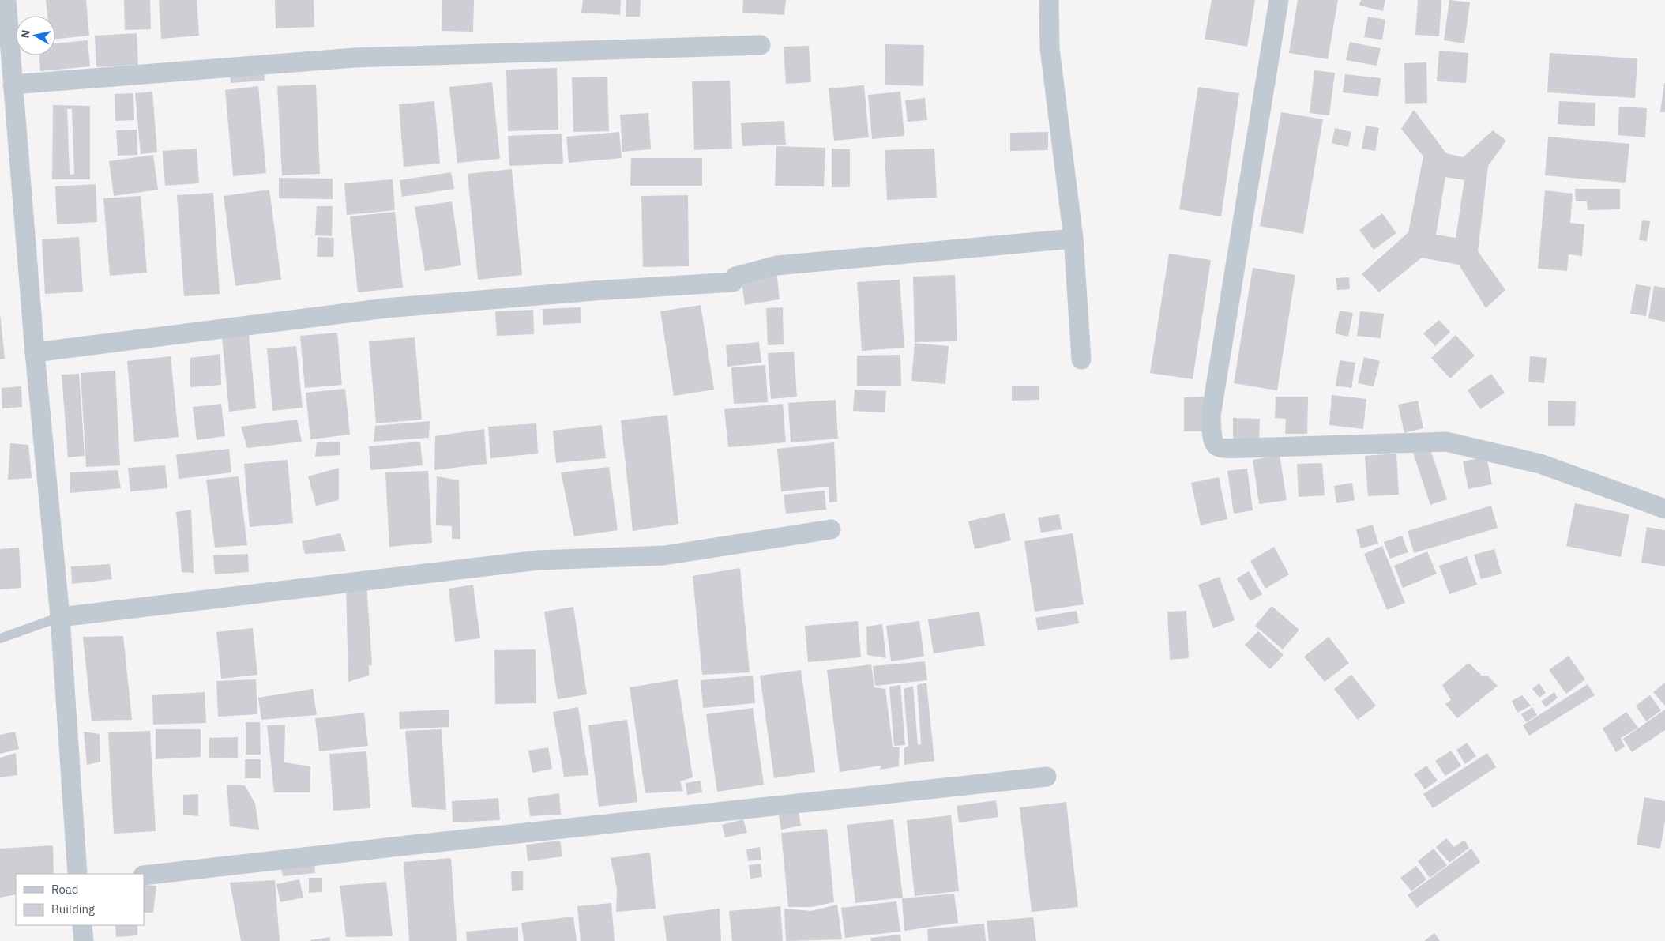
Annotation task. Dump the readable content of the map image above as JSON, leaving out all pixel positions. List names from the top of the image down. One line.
{"legend":["Road","Building"],"north":"left"}
